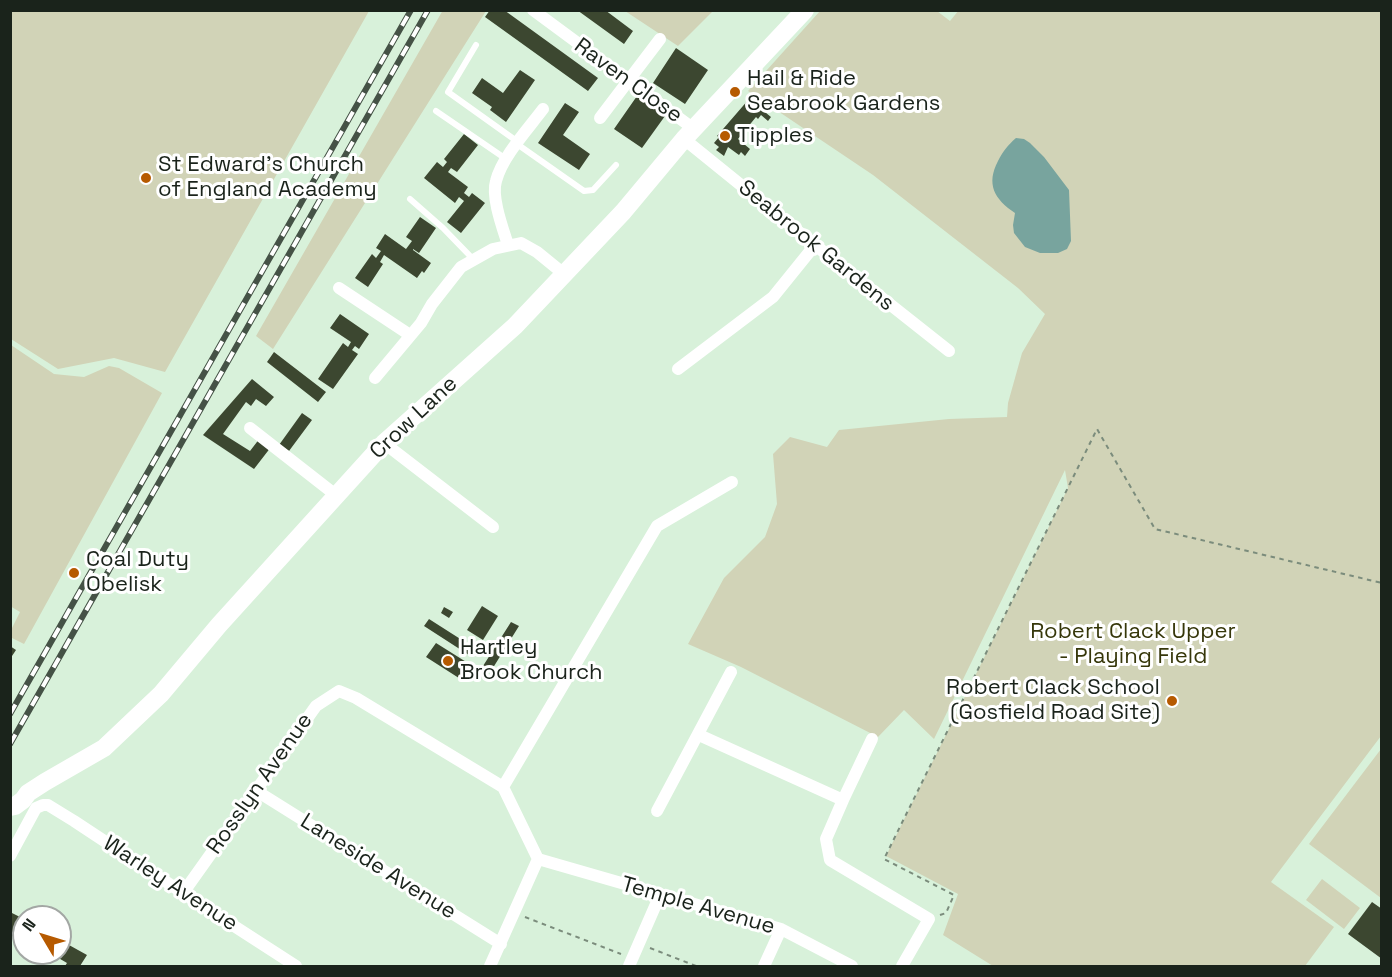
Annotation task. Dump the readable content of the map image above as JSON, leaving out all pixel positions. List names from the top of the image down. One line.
{"streets":{"street":["Raven Close","Seabrook Gardens","Crow Lane","Rosslyn Avenue","Laneside Avenue","Warley Avenue","Temple Avenue"]},"crossings":[["Raven Close","Seabrook Gardens"],["Raven Close","Crow Lane"],["Seabrook Gardens","Crow Lane"],["Rosslyn Avenue","Laneside Avenue"],["Rosslyn Avenue","Warley Avenue"]],"parks":["Robert Clack Upper - Playing Field"],"places":["Hail & Ride Seabrook Gardens","Tipples","St Edward's Church of England Academy","Coal Duty Obelisk","Hartley Brook Church","Robert Clack School (Gosfield Road Site)"],"north":"top left"}
